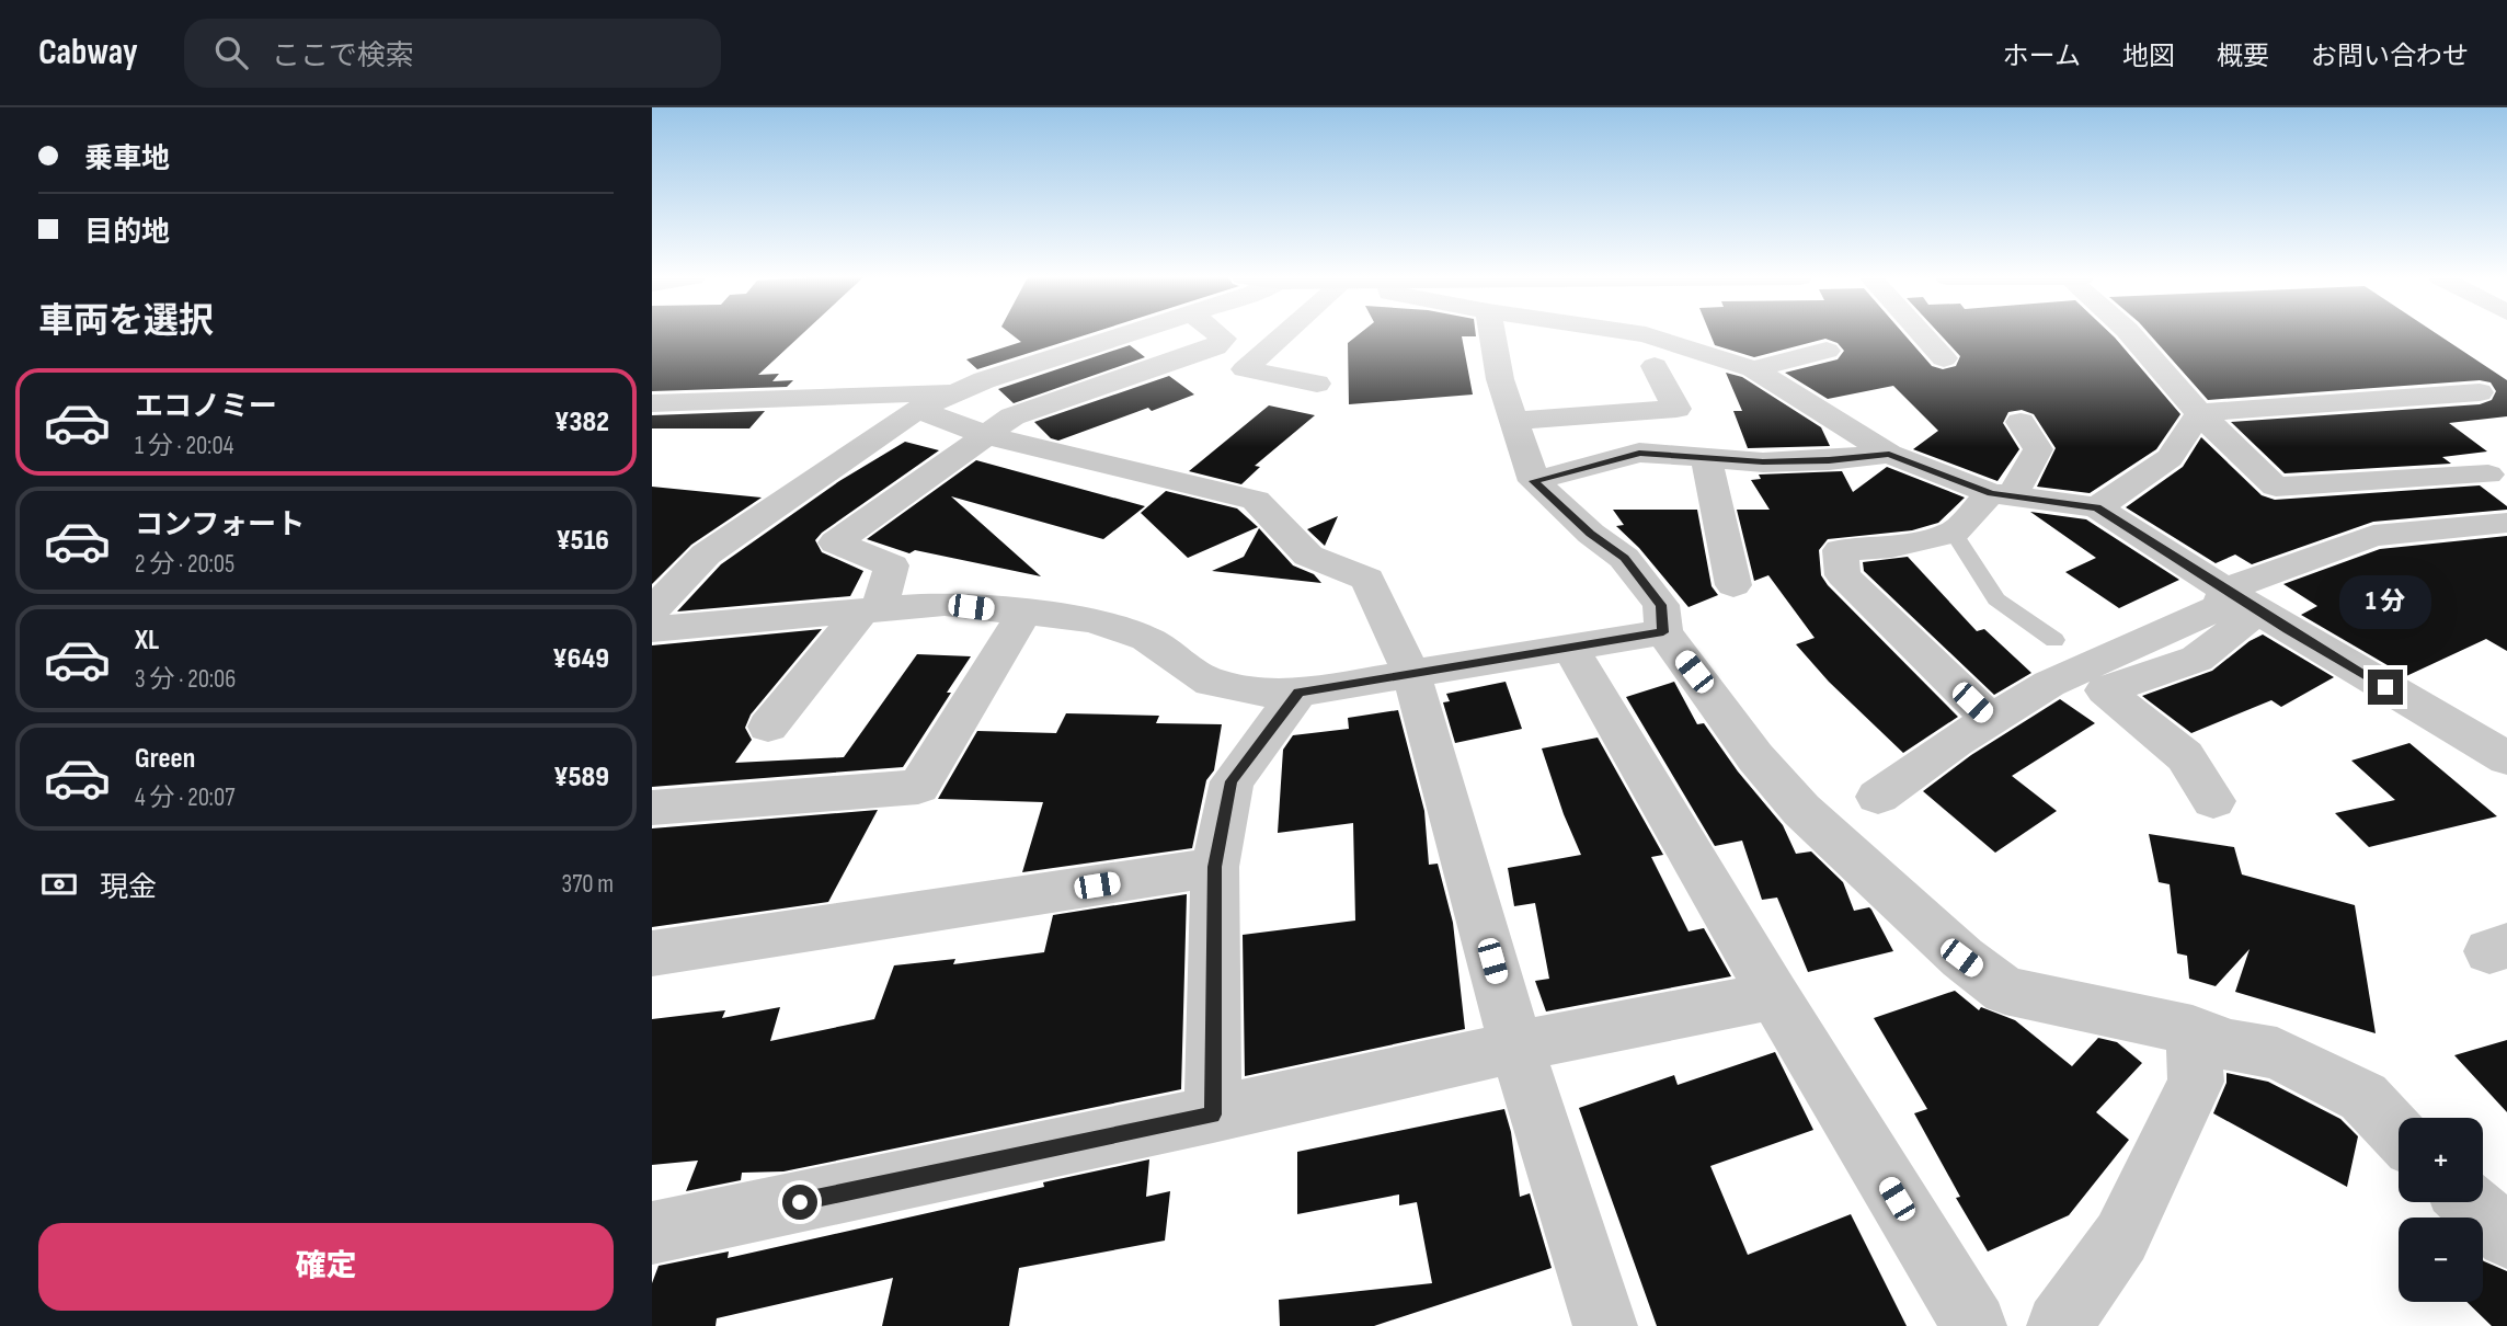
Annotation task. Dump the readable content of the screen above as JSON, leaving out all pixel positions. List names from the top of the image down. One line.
{"page":{"header":"Cabway","search":"ここで検索","nav":["ホーム","地図","概要","お問い合わせ"],"banner":["乗車地","目的地"],"heading":"車両を選択","list":[{"name":"エコノミー","note":"1 分 · 20:04","value":"¥382"},{"name":"コンフォート","note":"2 分 · 20:05","value":"¥516"},{"name":"XL","note":"3 分 · 20:06","value":"¥649"},{"name":"Green","note":"4 分 · 20:07","value":"¥589"}],"bubble":"1 分","pay":["現金","370 m"],"map_buttons":["+","−"],"buttons":"確定"}}
